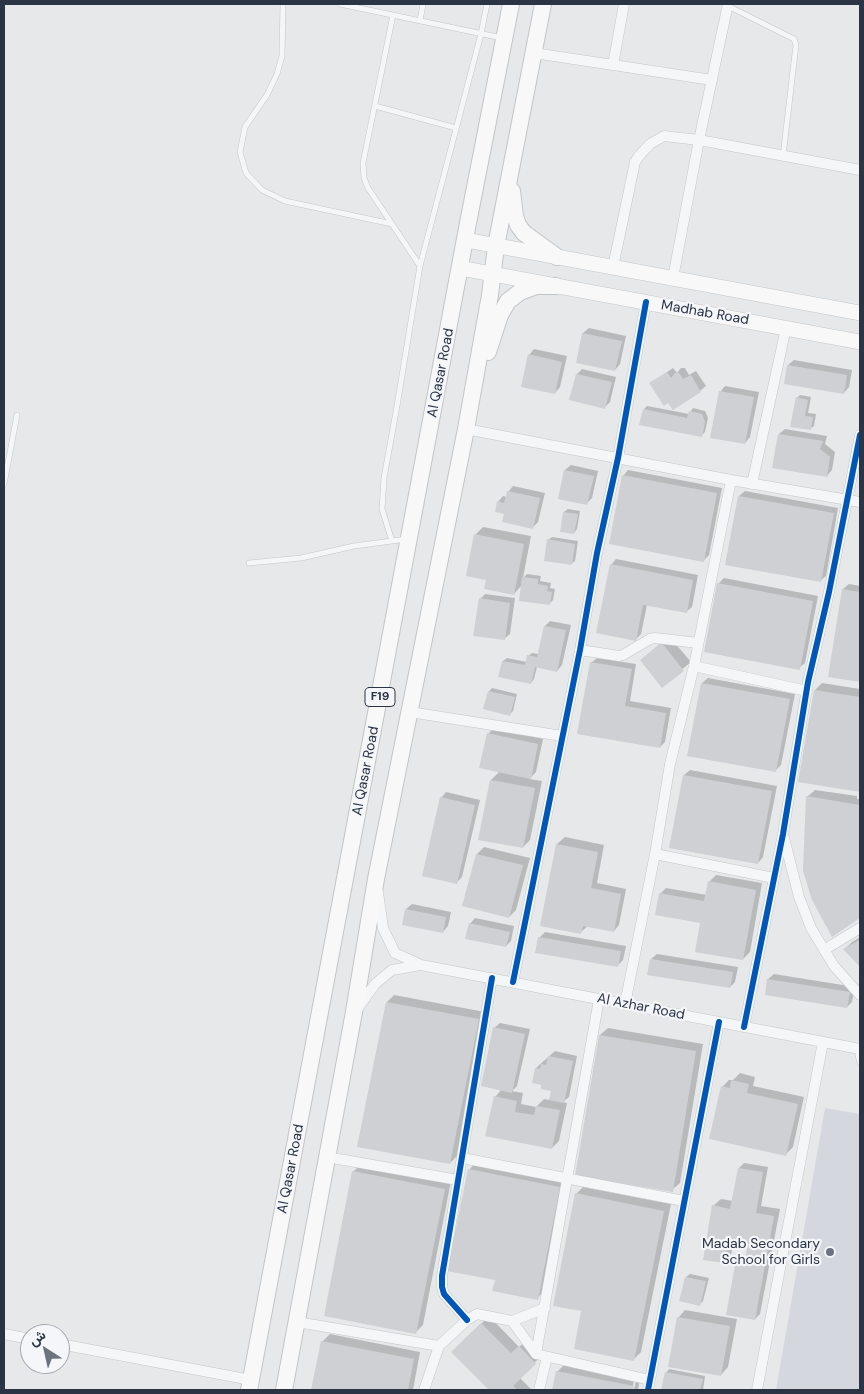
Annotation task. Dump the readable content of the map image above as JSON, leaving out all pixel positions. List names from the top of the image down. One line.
{"streets":{"main road":["Madhab Road","Al Qasar Road","F19"],"street":["Al Azhar Road"]},"crossings":[["Madhab Road","Al Qasar Road"],["Madhab Road","F19"],["F19","Al Azhar Road"]],"places":["Madab Secondary School for Girls"],"north":"top left"}
